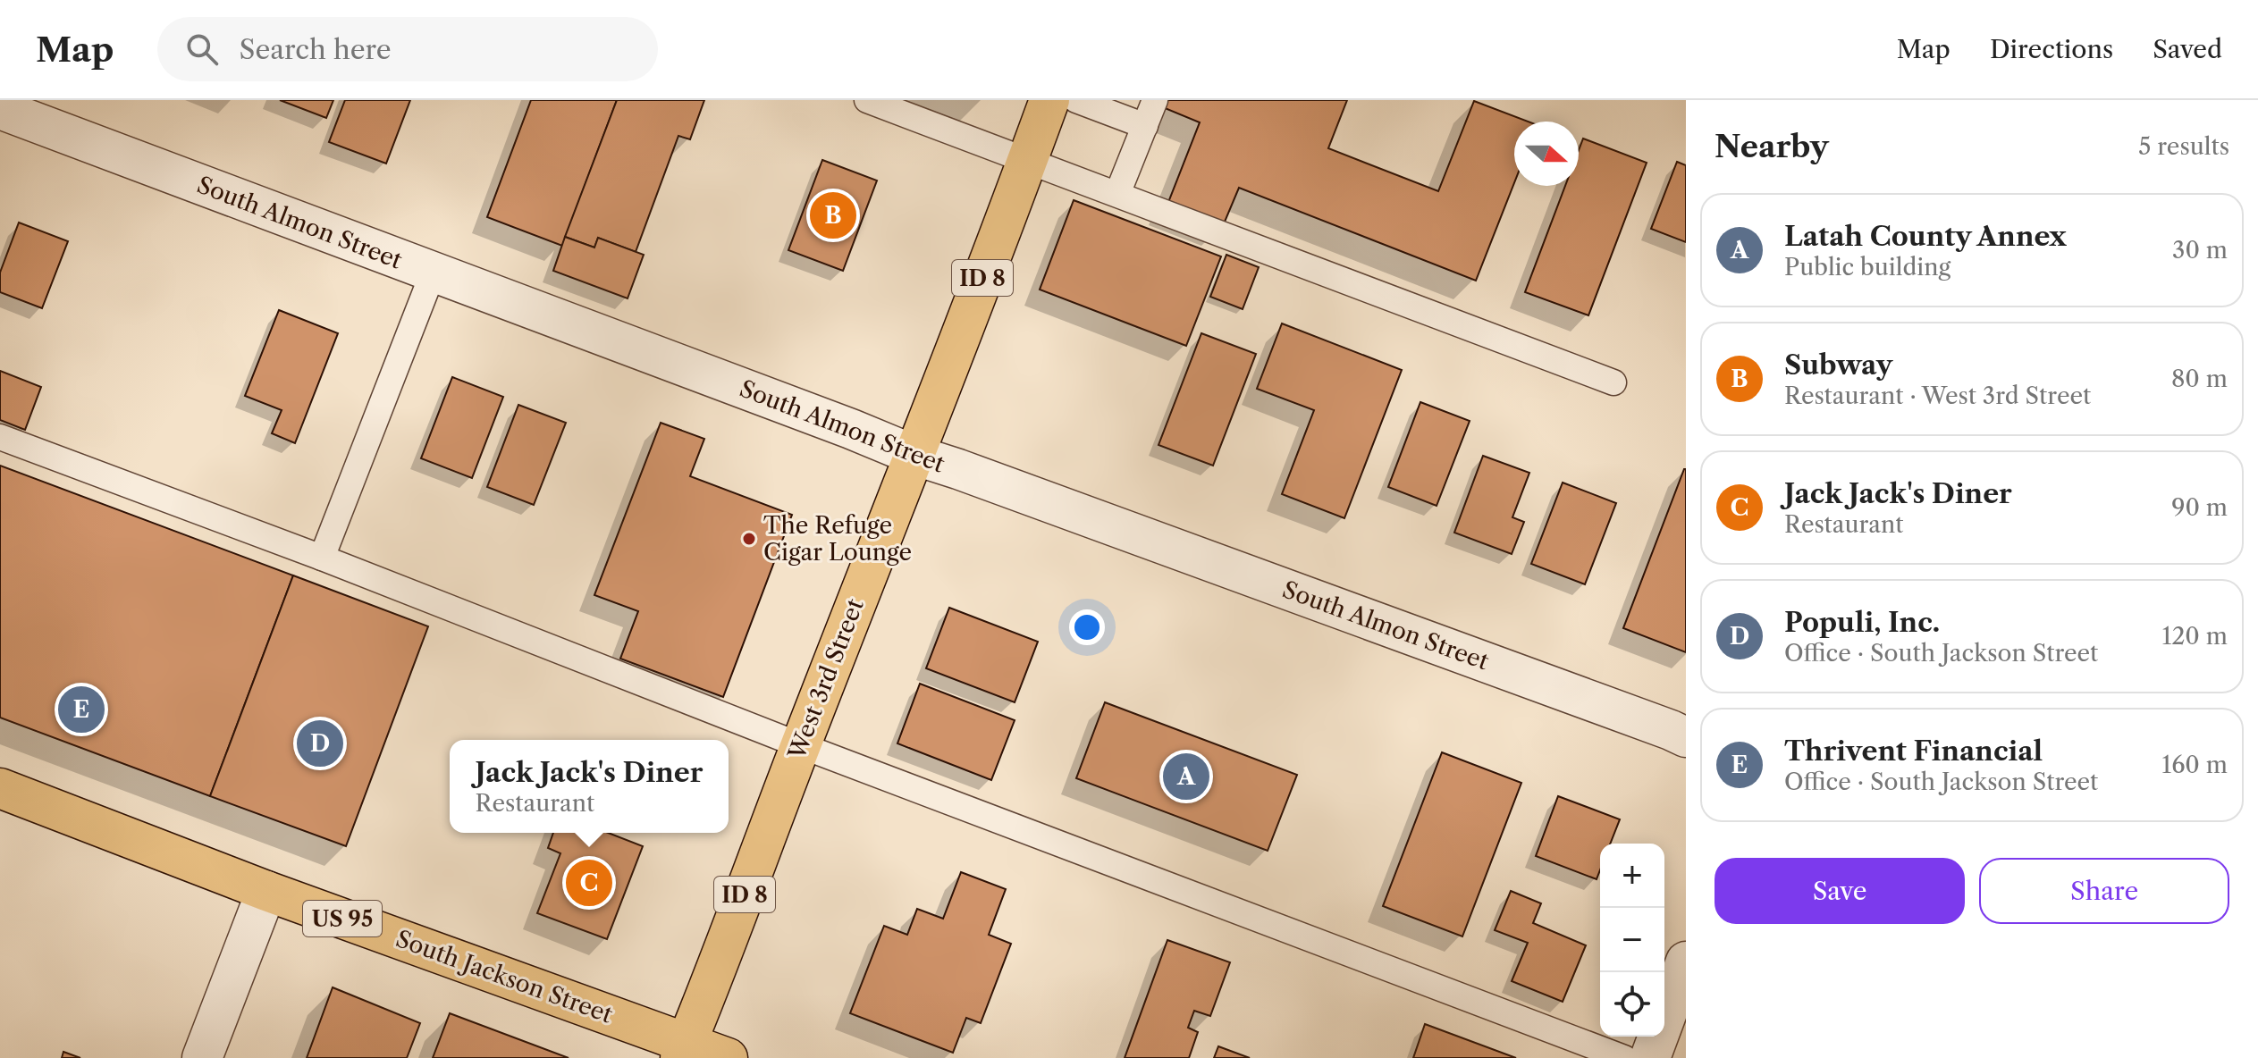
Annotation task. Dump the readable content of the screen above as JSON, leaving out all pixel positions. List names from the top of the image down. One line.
{"streets":{"main road":["ID 8","West 3rd Street","US 95","South Jackson Street"],"street":["South Almon Street"]},"crossings":[["South Almon Street","West 3rd Street"],["West 3rd Street","South Jackson Street"]],"places":["The Refuge Cigar Lounge"],"north":"right","page":{"header":"Map","search":"Search here","nav":["Map","Directions","Saved"],"heading":["Nearby","5 results"],"pins":["B","E","D","A","C"],"list":[{"mark":"A","name":"Latah County Annex","note":"Public building","value":"30 m"},{"mark":"B","name":"Subway","note":"Restaurant · West 3rd Street","value":"80 m"},{"mark":"C","name":"Jack Jack's Diner","note":"Restaurant","value":"90 m"},{"mark":"D","name":"Populi, Inc.","note":"Office · South Jackson Street","value":"120 m"},{"mark":"E","name":"Thrivent Financial","note":"Office · South Jackson Street","value":"160 m"}],"popup":["Jack Jack's Diner","Restaurant"],"buttons":["Save","Share"],"map_buttons":["+","−"]}}
